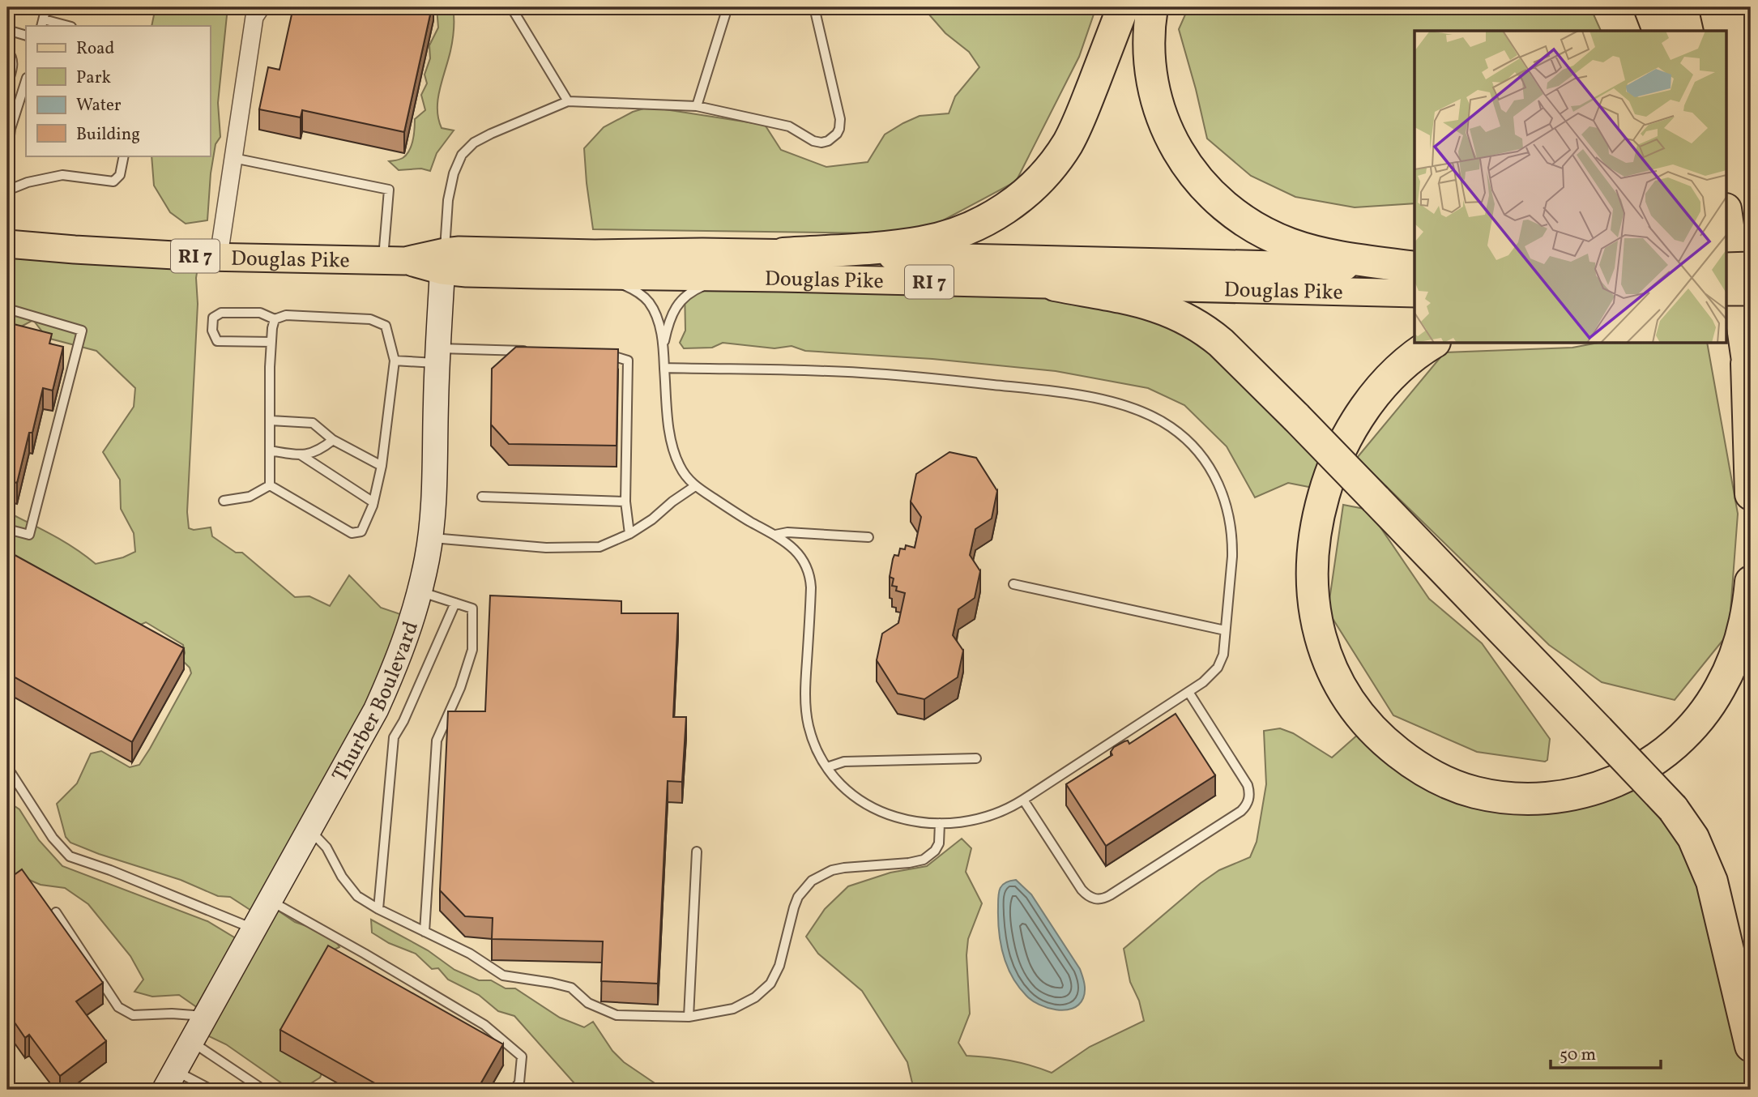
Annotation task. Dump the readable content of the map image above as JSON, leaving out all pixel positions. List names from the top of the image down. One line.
{"streets":{"main road":["RI 7","Douglas Pike"],"street":["Thurber Boulevard"]},"crossings":[["Douglas Pike","Thurber Boulevard"]],"legend":["Road","Park","Water","Building"],"scale_bar":"50 m"}
